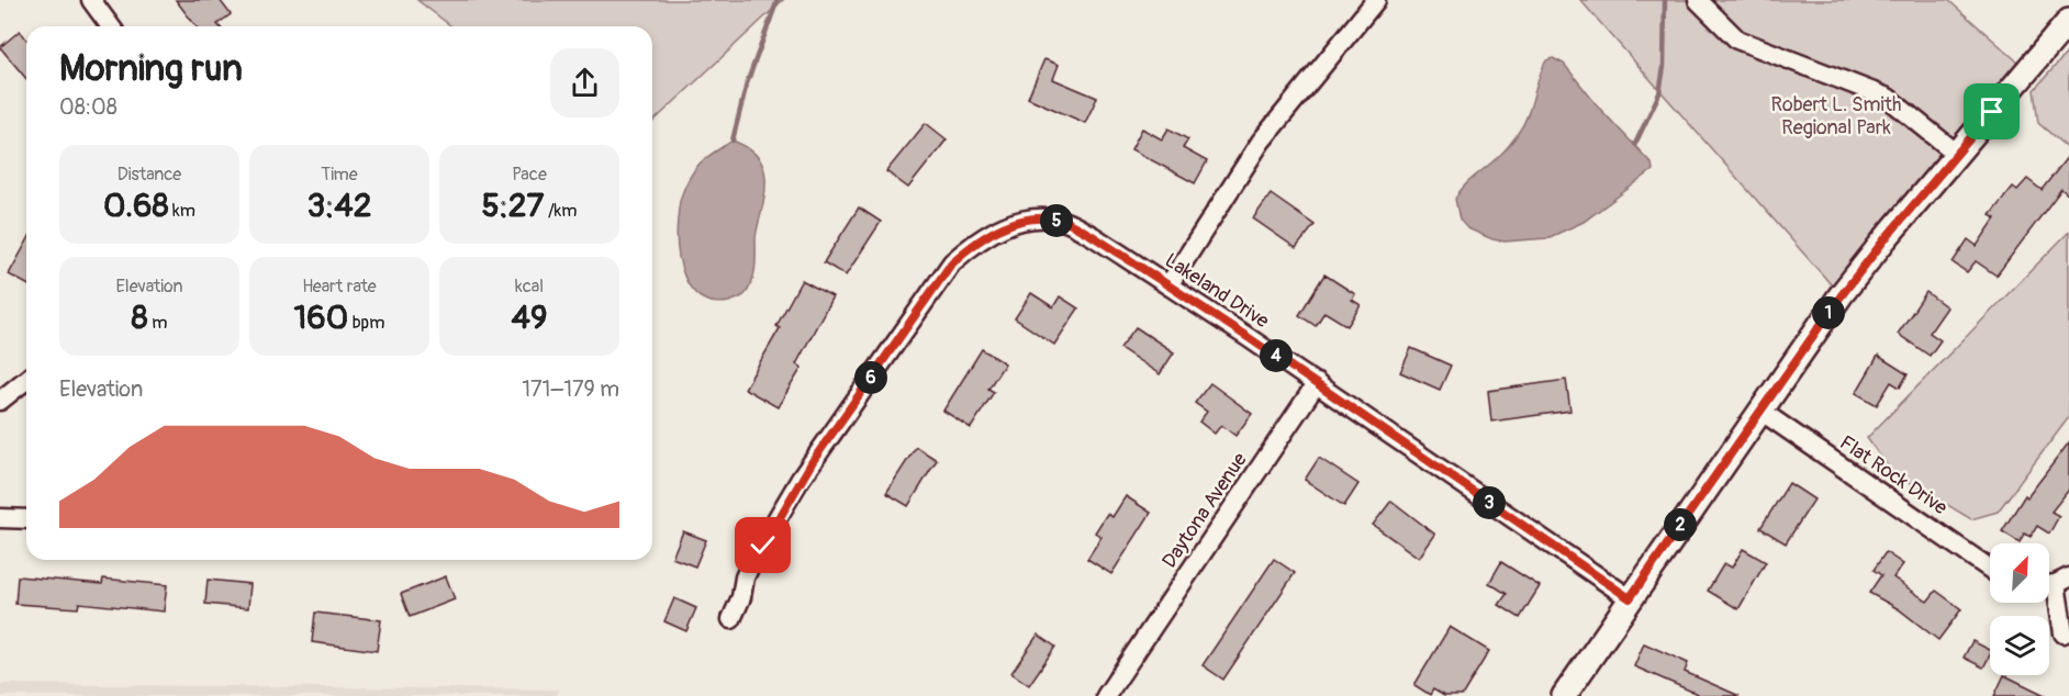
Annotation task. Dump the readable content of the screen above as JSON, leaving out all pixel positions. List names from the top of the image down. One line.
{"streets":{"street":["Lakeland Drive","Flat Rock Drive","Daytona Avenue"]},"crossings":[["Lakeland Drive","Daytona Avenue"]],"parks":["Robert L. Smith Regional Park"],"north":"top right","page":{"heading":["Morning run","08:08"],"stats":[["Distance","0.68 km"],["Time","3:42"],["Pace","5:27 /km"],["Elevation","8 m"],["Heart rate","160 bpm"],["kcal","49"]],"pins":["5","1","4","6","3","2"],"chart":["Elevation","171–179 m"]}}
